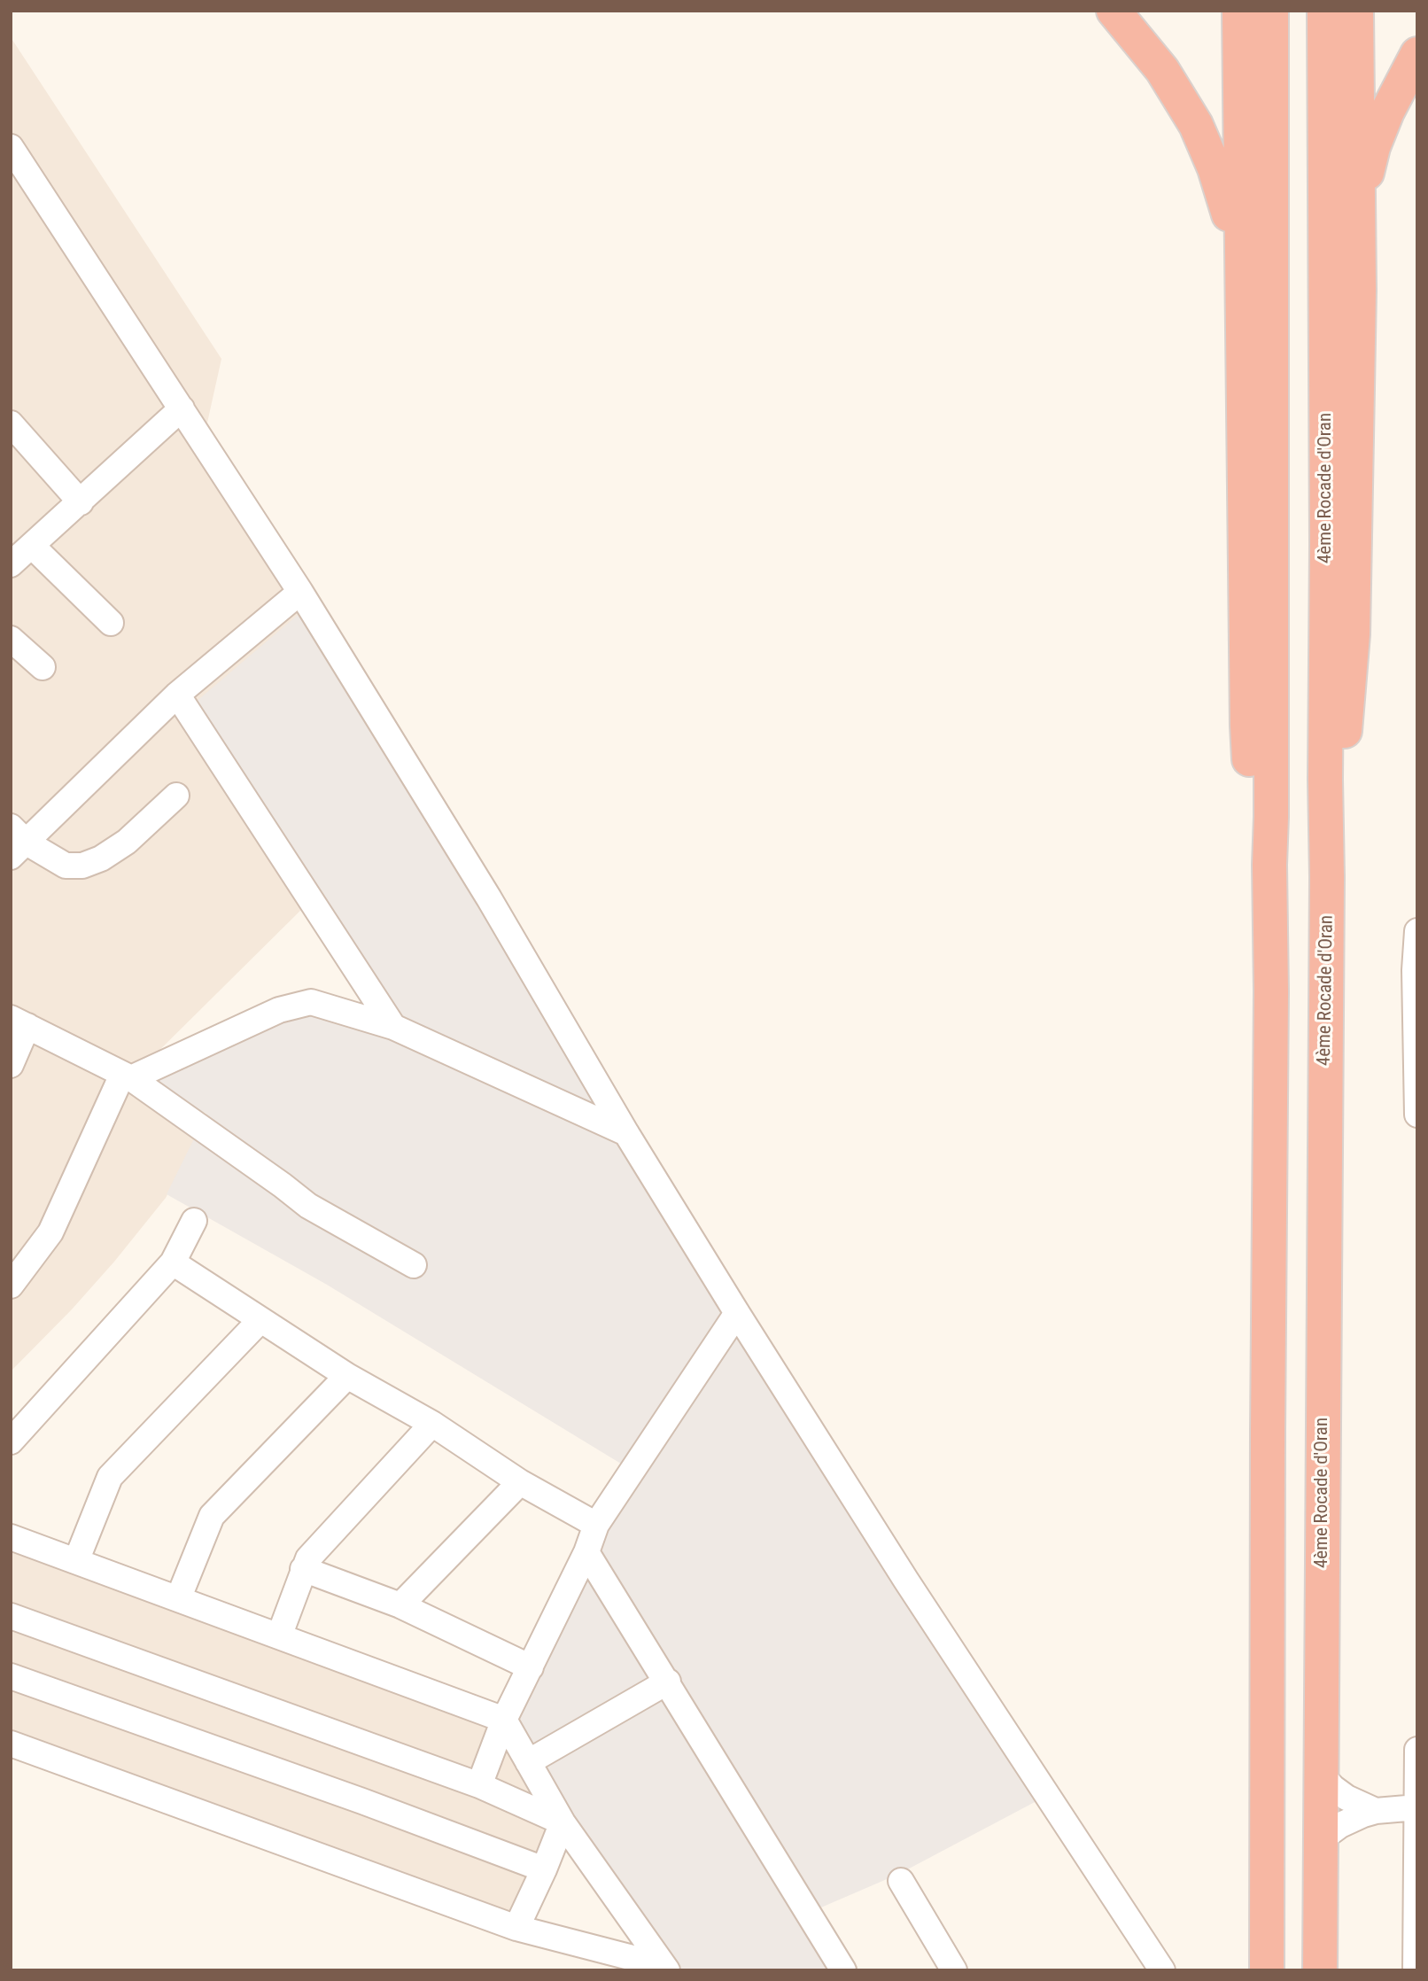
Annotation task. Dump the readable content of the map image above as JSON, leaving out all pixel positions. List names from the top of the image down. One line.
{"streets":{"highway":["4ème Rocade d'Oran"]}}
